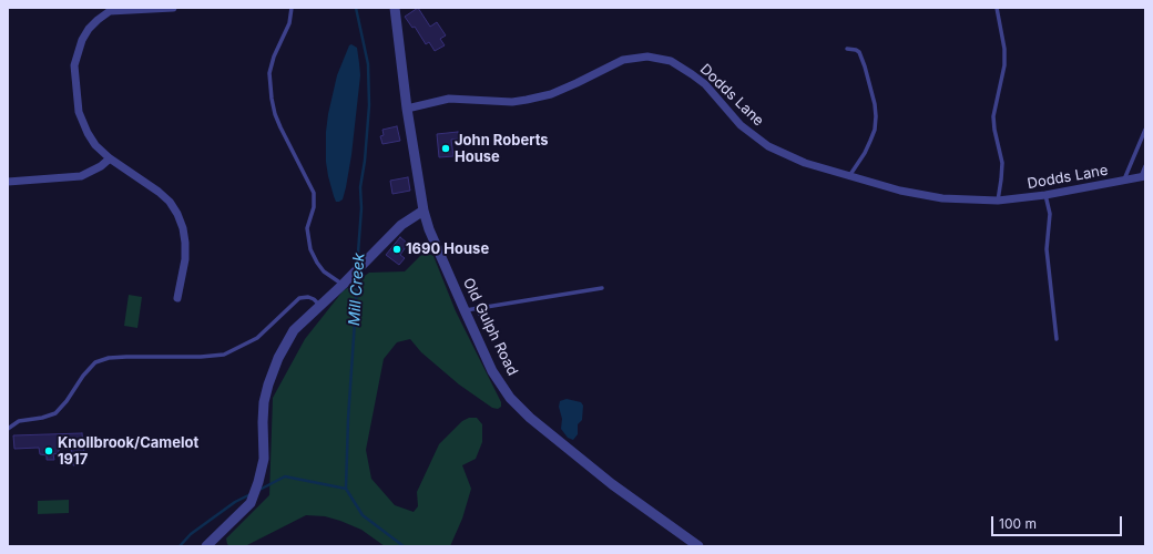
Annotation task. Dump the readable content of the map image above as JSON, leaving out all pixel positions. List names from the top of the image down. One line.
{"streets":{"street":["Dodds Lane","Old Gulph Road"]},"crossings":[["Dodds Lane","Old Gulph Road"]],"water":["Mill Creek"],"places":["John Roberts House","1690 House","Knollbrook/Camelot 1917"],"scale_bar":"100 m"}
